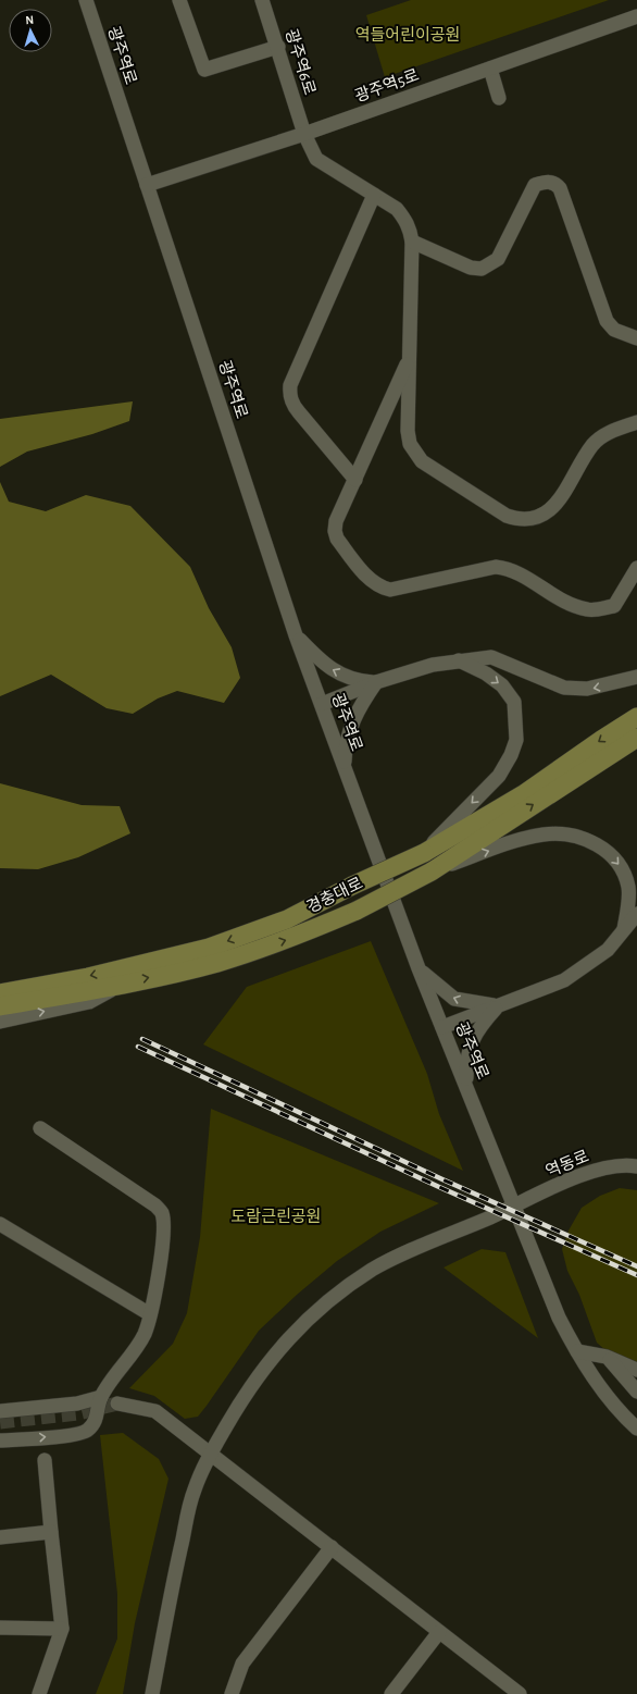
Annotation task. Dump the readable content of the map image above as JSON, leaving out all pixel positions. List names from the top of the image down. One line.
{"streets":{"main road":["경충대로"],"street":["광주역로","광주역6로","광주역5로","역동로"]},"crossings":[["광주역로","광주역5로"],["광주역로","역동로"],["광주역6로","광주역5로"]],"parks":["역들어린이공원","도람근린공원"],"north":"top"}
